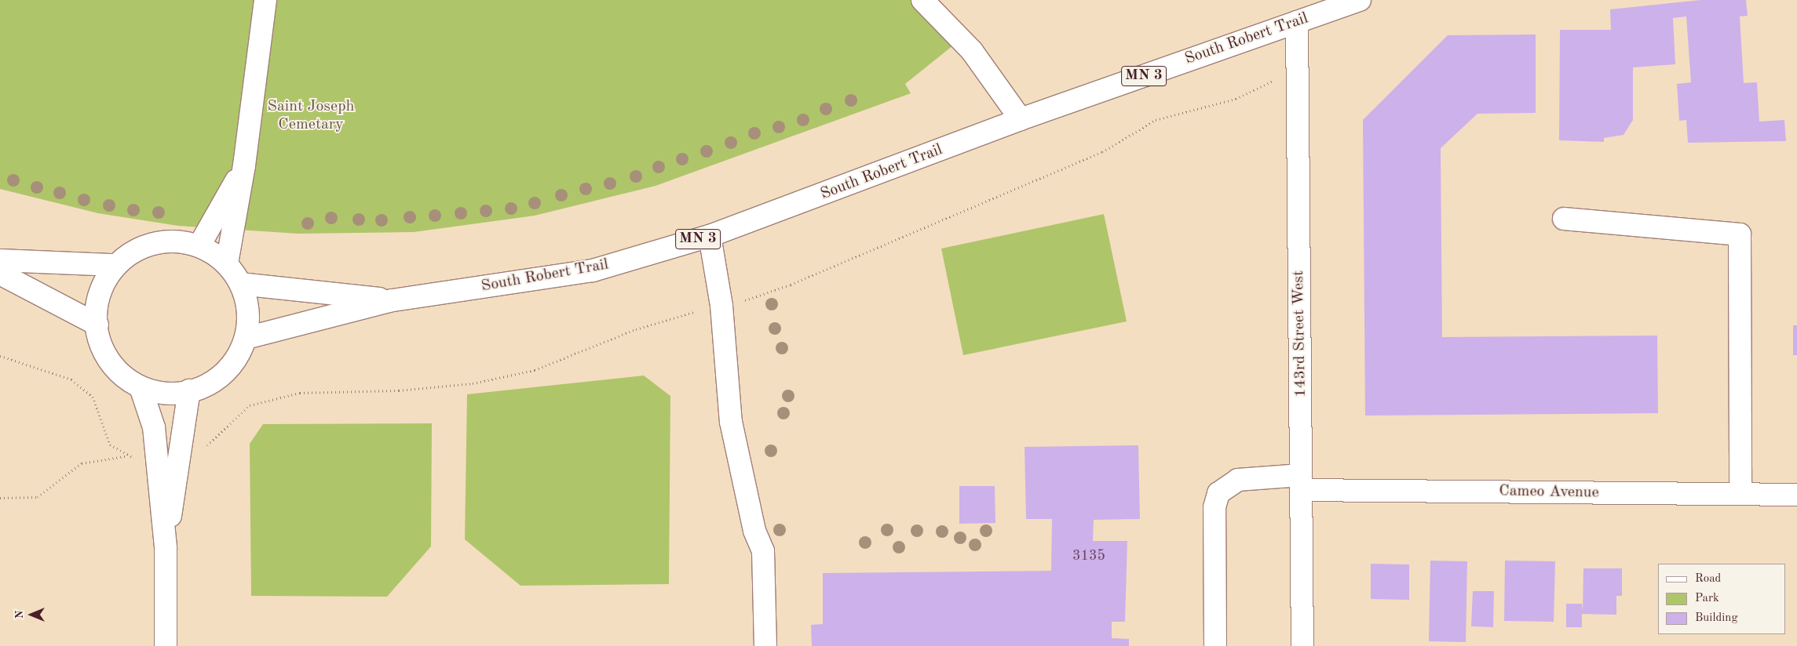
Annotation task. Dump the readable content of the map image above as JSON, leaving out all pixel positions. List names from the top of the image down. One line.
{"streets":{"main road":["South Robert Trail","MN 3","143rd Street West","Cameo Avenue"]},"crossings":[["South Robert Trail","143rd Street West"],["143rd Street West","Cameo Avenue"]],"parks":["Saint Joseph Cemetary"],"house_numbers":["3135"],"legend":["Road","Park","Building"],"north":"left"}
